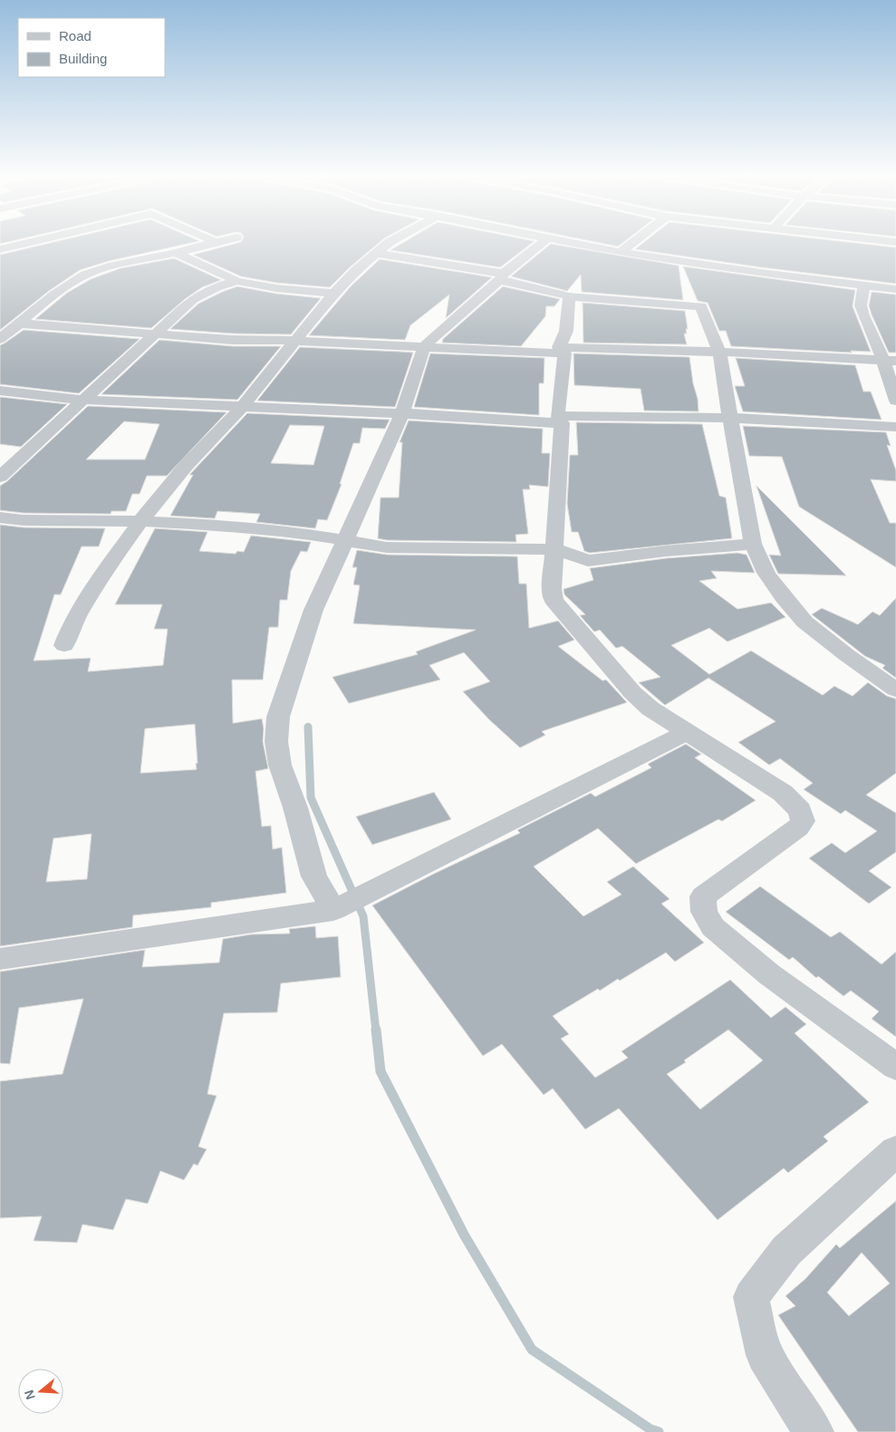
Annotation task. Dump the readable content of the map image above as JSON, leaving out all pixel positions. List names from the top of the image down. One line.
{"legend":["Road","Building"],"north":"left"}
